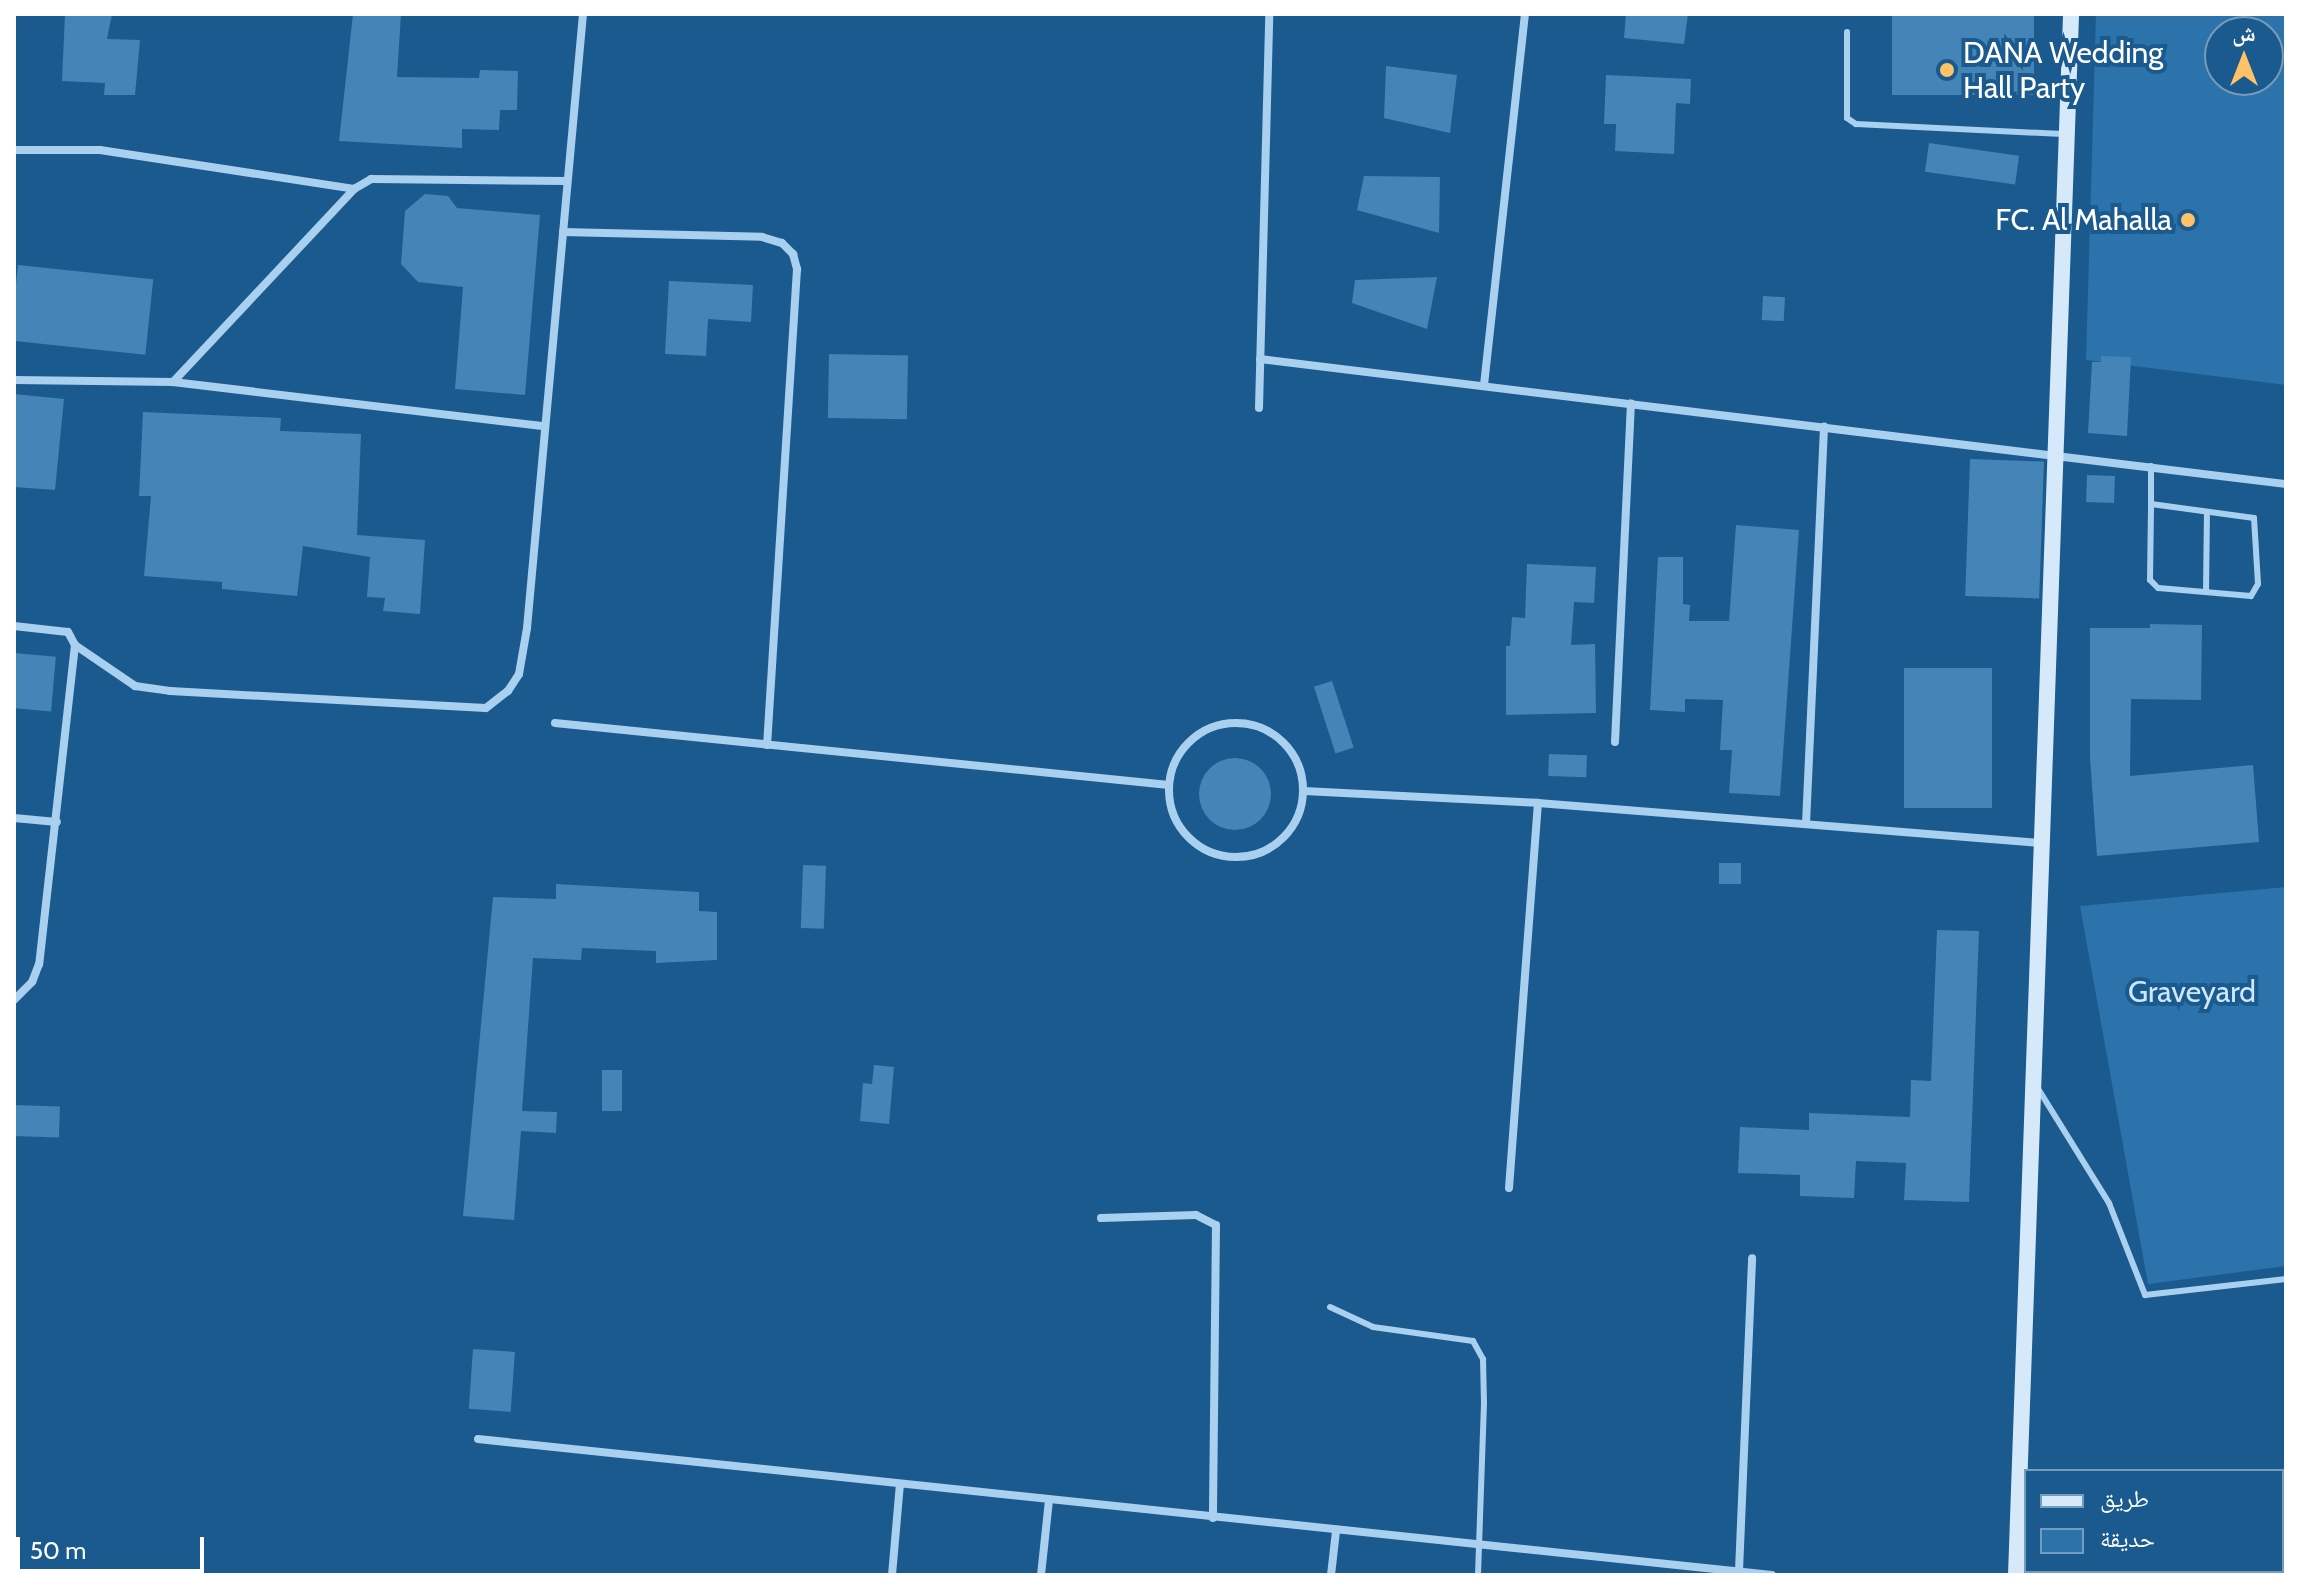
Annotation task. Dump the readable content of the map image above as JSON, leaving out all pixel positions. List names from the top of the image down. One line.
{"parks":["Graveyard"],"places":["DANA Wedding Hall Party","FC. Al Mahalla"],"legend":["طريق","حديقة"],"scale_bar":"50 m","north":"top"}
